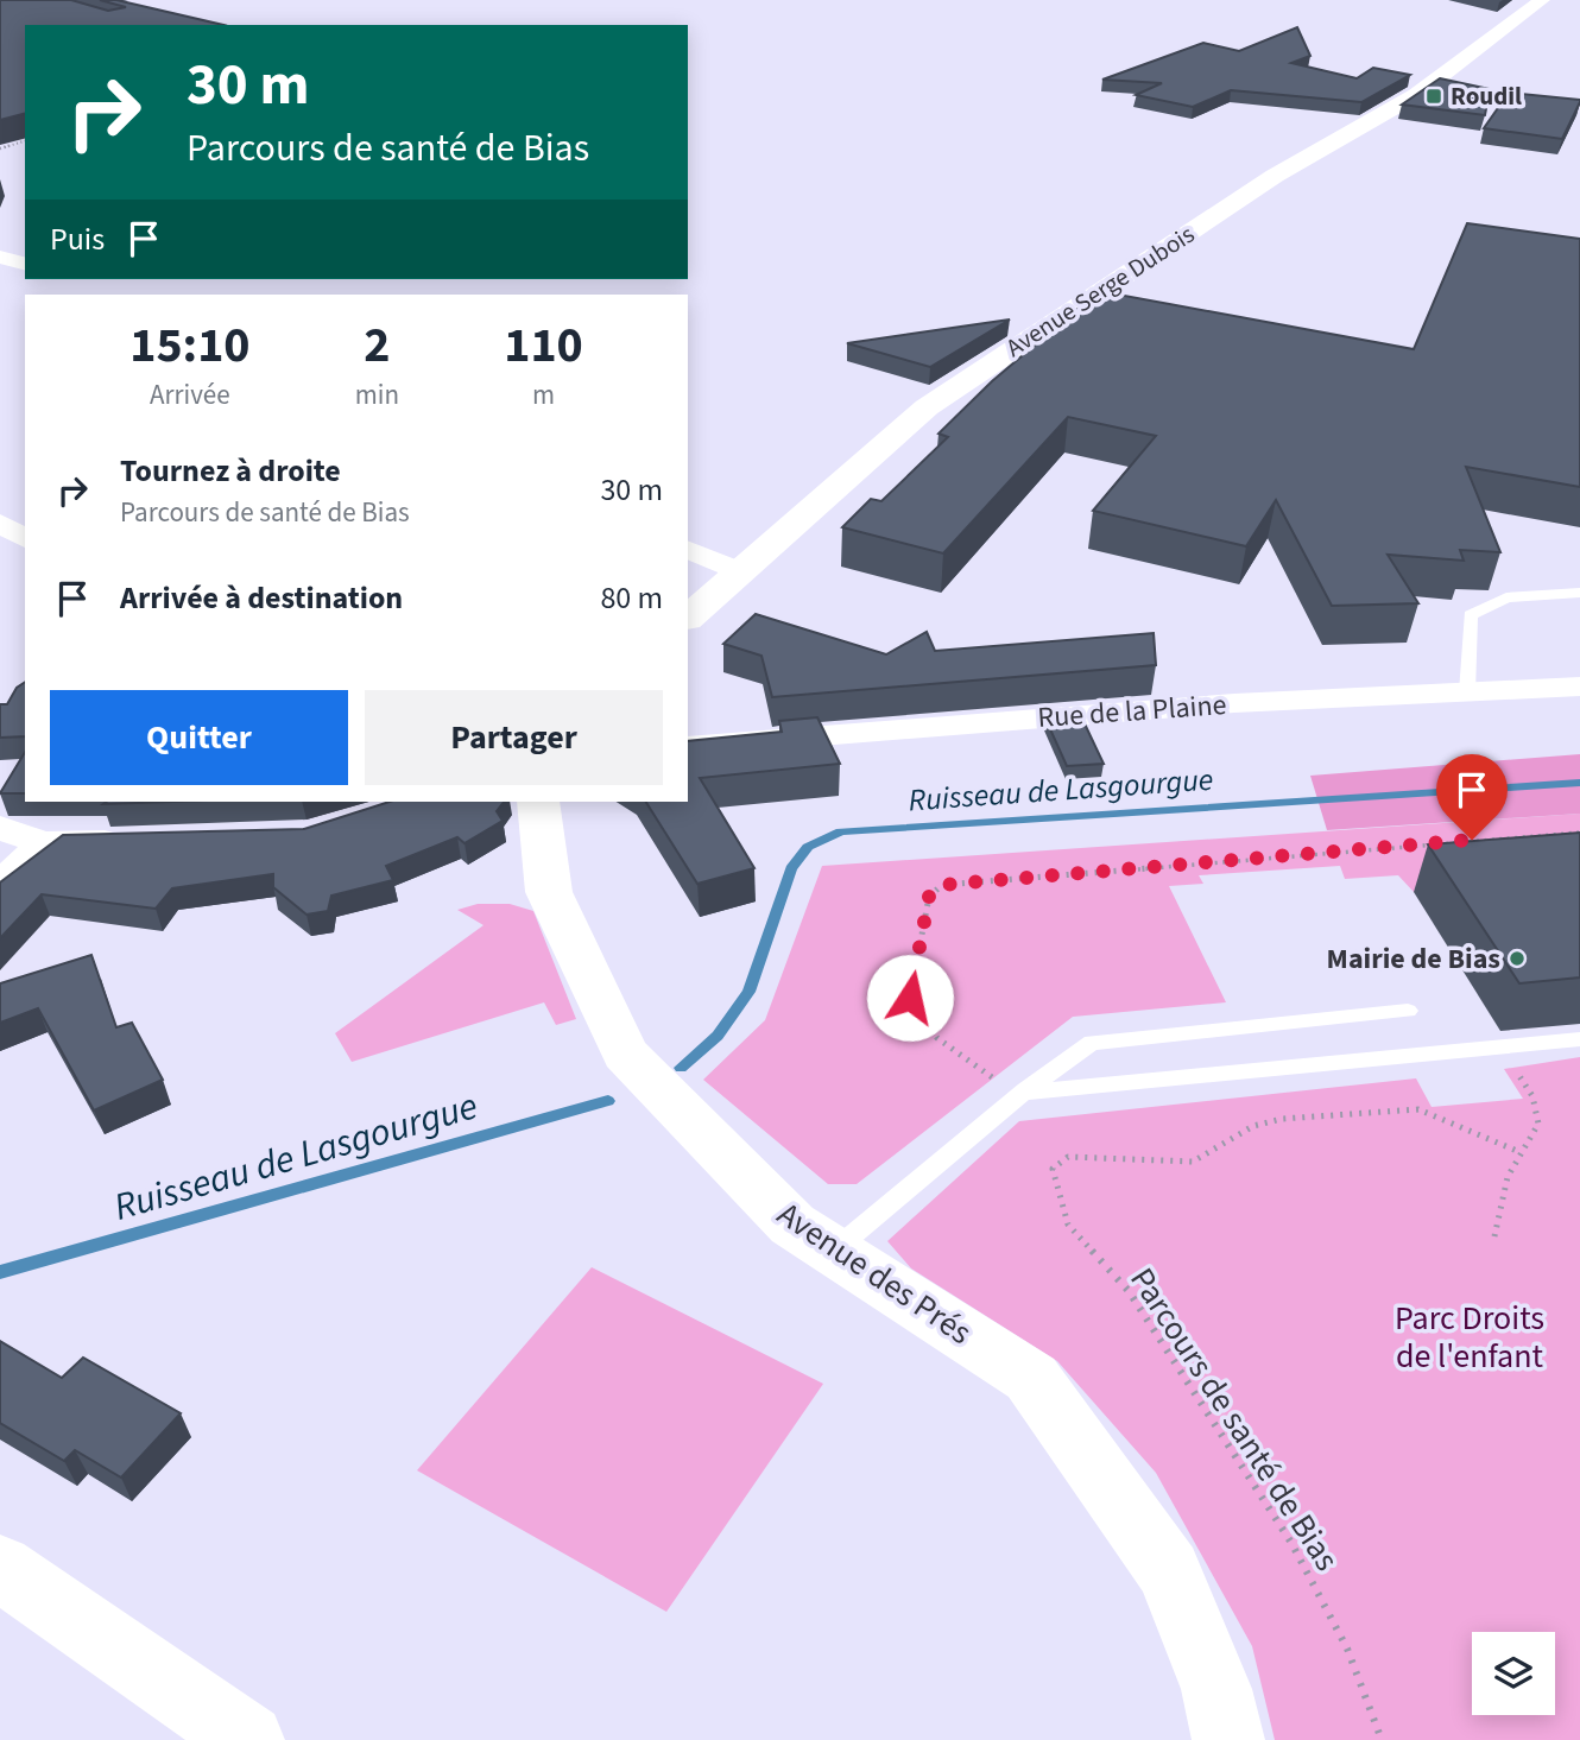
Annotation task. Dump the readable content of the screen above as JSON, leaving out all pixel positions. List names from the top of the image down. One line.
{"streets":{"street":["Avenue Serge Dubois","Rue de la Plaine","Avenue des Prés"],"path":["Parcours de santé de Bias"]},"water":["Ruisseau de Lasgourgue"],"parks":["Parc Droits de l'enfant"],"places":{"transit":["Roudil"],"other":["Mairie de Bias"]},"page":{"turn":["30 m","Parcours de santé de Bias"],"then":"Puis","eta":["15:10","Arrivée","2","min","110","m"],"list":[{"name":"Tournez à droite","note":"Parcours de santé de Bias","value":"30 m"},{"name":"Arrivée à destination","value":"80 m"}],"buttons":["Quitter","Partager"]}}
